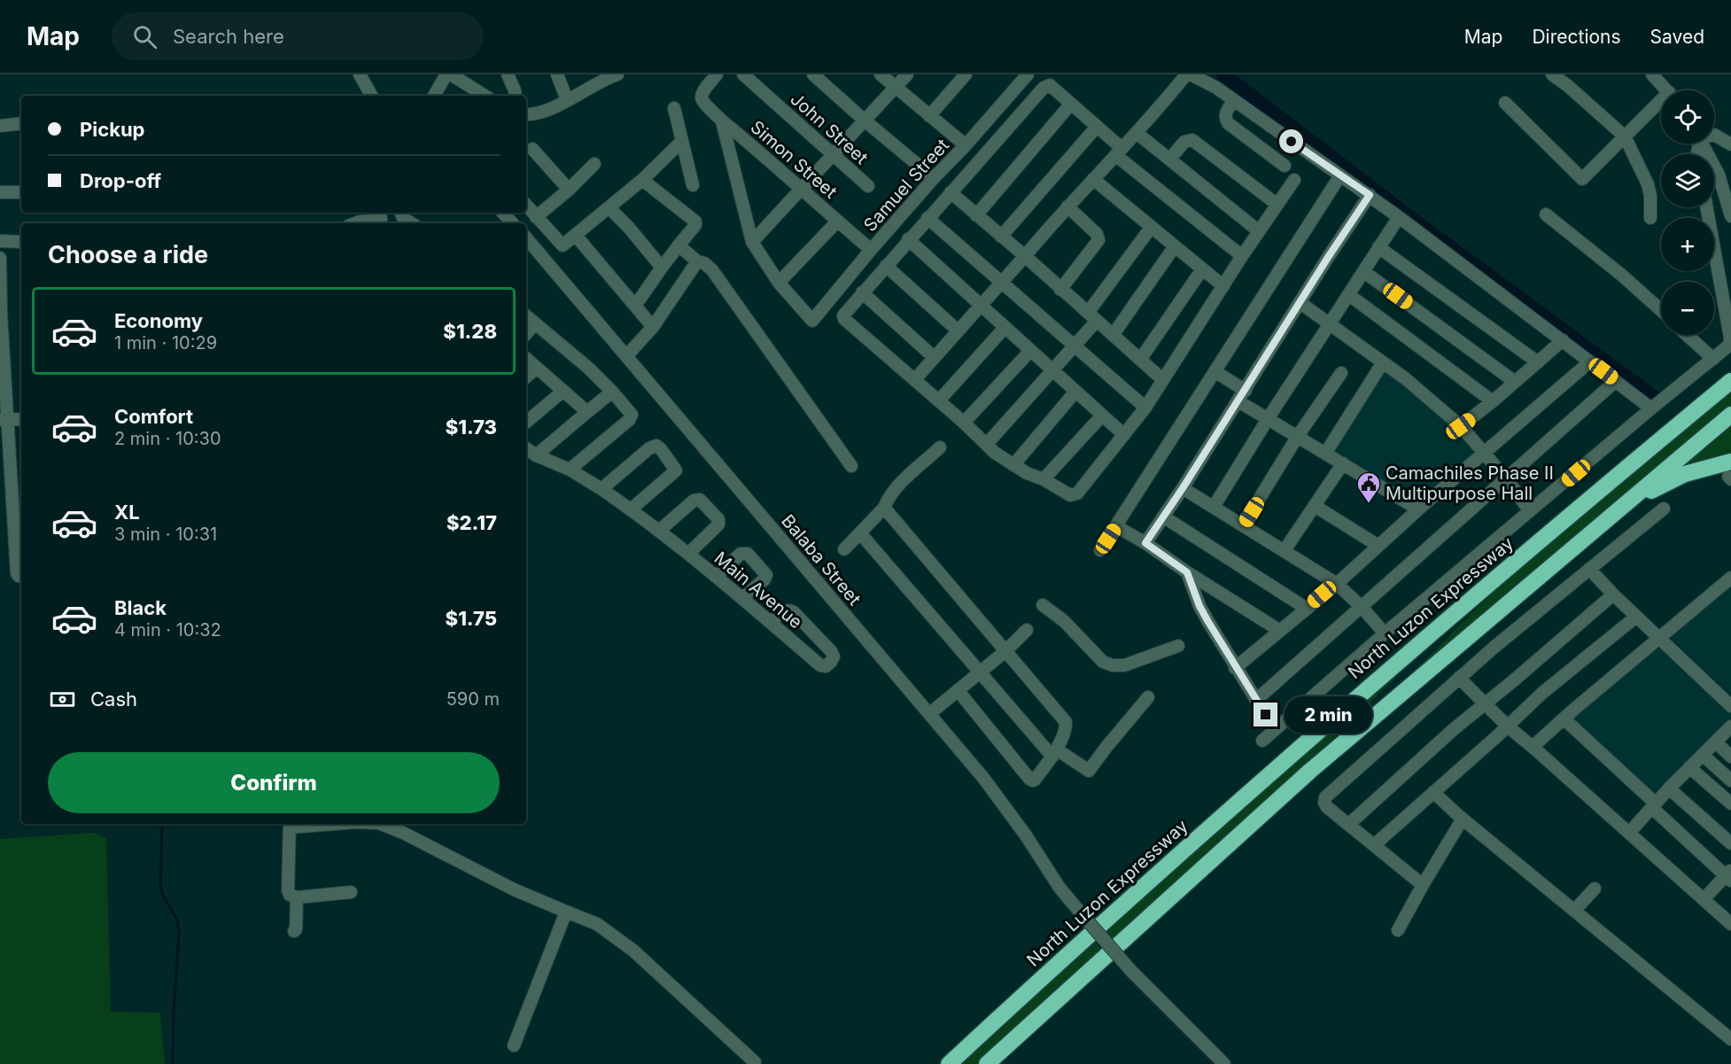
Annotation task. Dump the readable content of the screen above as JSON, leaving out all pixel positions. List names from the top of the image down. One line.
{"streets":{"highway":["North Luzon Expressway"],"street":["John Street","Simon Street","Samuel Street","Balaba Street","Main Avenue"]},"crossings":[["Simon Street","Samuel Street"]],"places":{"public building":["Camachiles Phase II Multipurpose Hall"]},"page":{"header":"Map","search":"Search here","nav":["Map","Directions","Saved"],"map_buttons":["+","−"],"banner":["Pickup","Drop-off"],"heading":"Choose a ride","list":[{"name":"Economy","note":"1 min · 10:29","value":"$1.28"},{"name":"Comfort","note":"2 min · 10:30","value":"$1.73"},{"name":"XL","note":"3 min · 10:31","value":"$2.17"},{"name":"Black","note":"4 min · 10:32","value":"$1.75"}],"pay":["Cash","590 m"],"bubble":"2 min","buttons":"Confirm"}}
